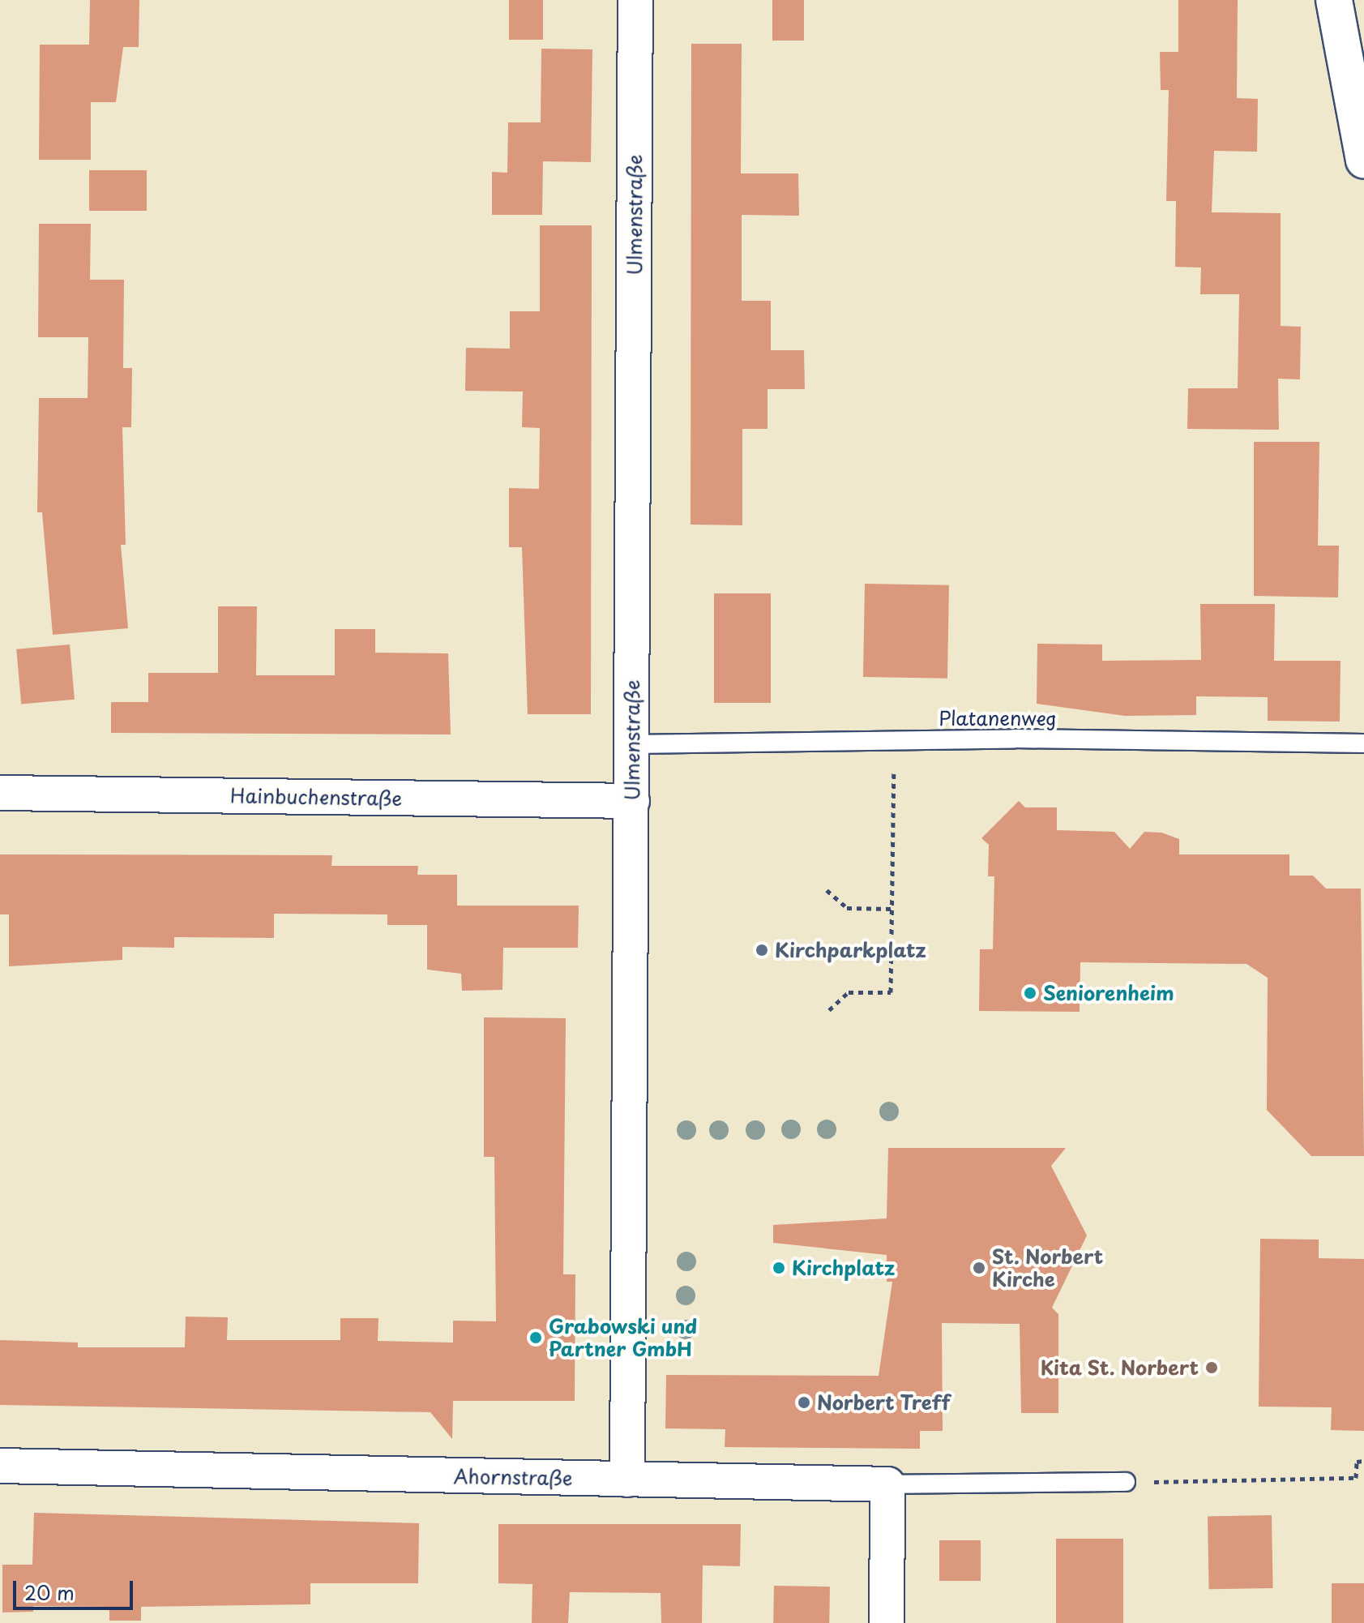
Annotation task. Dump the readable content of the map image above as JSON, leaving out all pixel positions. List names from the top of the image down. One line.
{"streets":{"street":["Ulmenstraße","Hainbuchenstraße","Ahornstraße"],"lane":["Platanenweg"]},"crossings":[["Ulmenstraße","Platanenweg"],["Ulmenstraße","Hainbuchenstraße"],["Ulmenstraße","Ahornstraße"]],"places":["Kirchparkplatz","Seniorenheim","Kirchplatz","St. Norbert Kirche","Grabowski und Partner GmbH","Kita St. Norbert","Norbert Treff"],"scale_bar":"20 m"}
